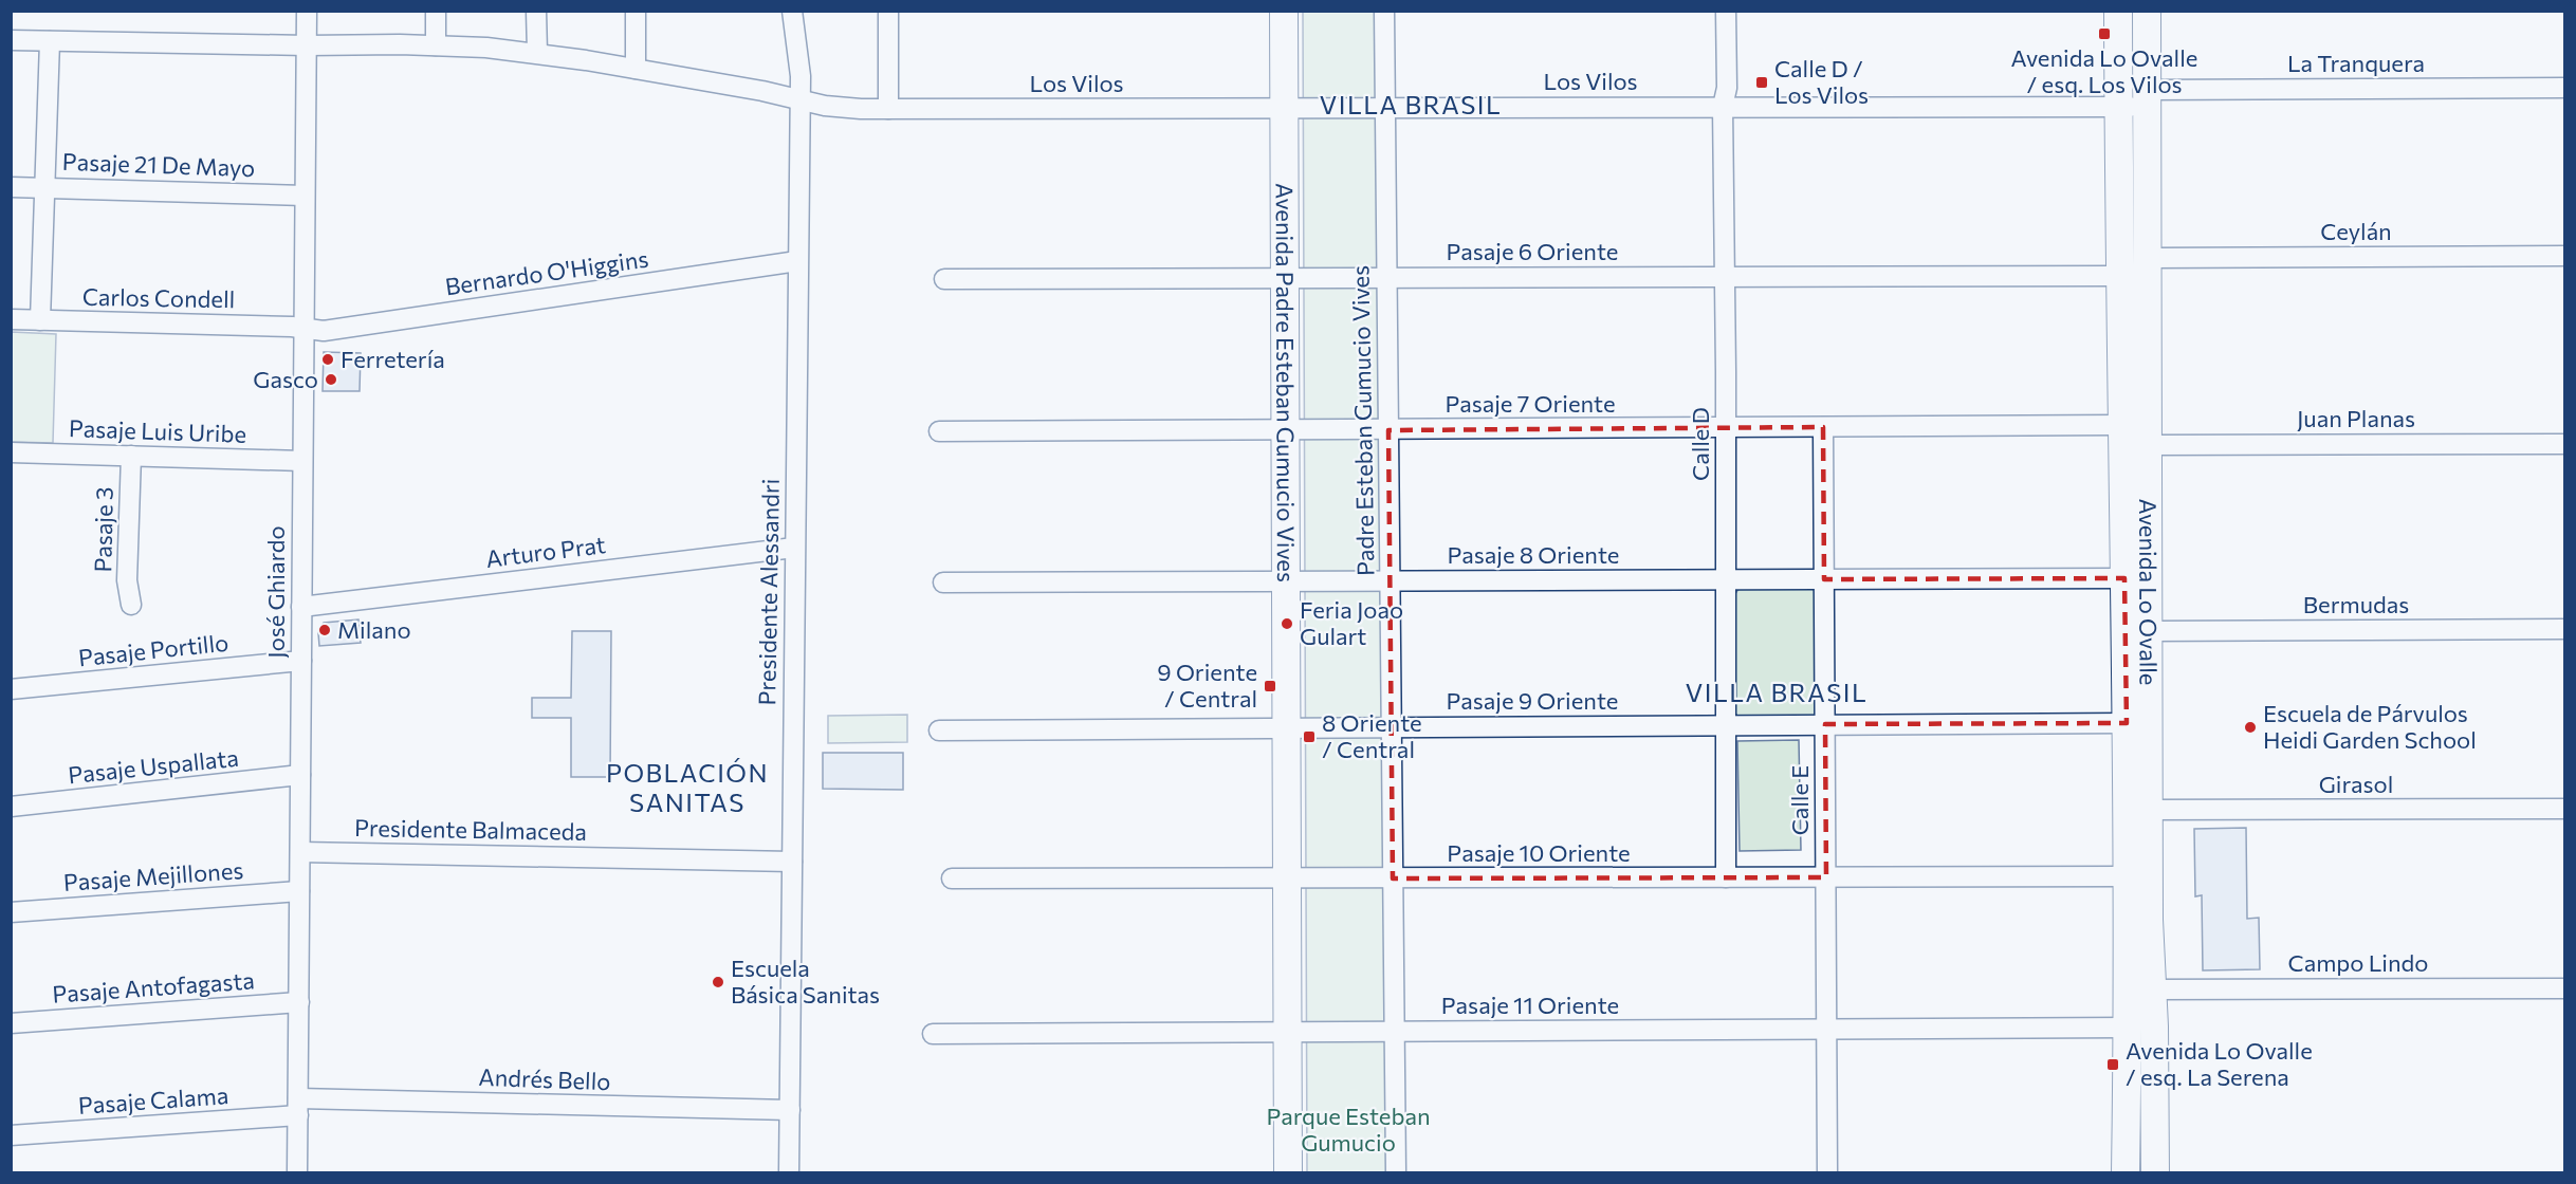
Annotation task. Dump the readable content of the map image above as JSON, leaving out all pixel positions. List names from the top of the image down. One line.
{"streets":{"main road":["Avenida Padre Esteban Gumucio Vives","Avenida Lo Ovalle"],"street":["La Tranquera","Los Vilos","Pasaje 21 De Mayo","Ceylán","Pasaje 6 Oriente","Bernardo O'Higgins","Carlos Condell","Pasaje 7 Oriente","Juan Planas","Padre Esteban Gumucio Vives","Pasaje Luis Uribe","Calle D","Pasaje 3","Arturo Prat","Pasaje 8 Oriente","José Ghiardo","Presidente Alessandri","Bermudas","Pasaje Portillo","Pasaje 9 Oriente","Pasaje Uspallata","Girasol","Calle E","Presidente Balmaceda","Pasaje 10 Oriente","Pasaje Mejillones","Campo Lindo","Pasaje Antofagasta","Pasaje 11 Oriente","Andrés Bello","Pasaje Calama"]},"crossings":[["La Tranquera","Los Vilos"],["La Tranquera","Avenida Lo Ovalle"],["Los Vilos","Avenida Padre Esteban Gumucio Vives"],["Los Vilos","Padre Esteban Gumucio Vives"],["Los Vilos","Calle D"],["Los Vilos","José Ghiardo"],["Los Vilos","Presidente Alessandri"],["Los Vilos","Avenida Lo Ovalle"],["Pasaje 21 De Mayo","José Ghiardo"],["Ceylán","Avenida Lo Ovalle"],["Pasaje 6 Oriente","Avenida Padre Esteban Gumucio Vives"],["Pasaje 6 Oriente","Padre Esteban Gumucio Vives"],["Pasaje 6 Oriente","Calle D"],["Pasaje 6 Oriente","Avenida Lo Ovalle"],["Bernardo O'Higgins","Carlos Condell"],["Bernardo O'Higgins","José Ghiardo"],["Bernardo O'Higgins","Presidente Alessandri"],["Carlos Condell","José Ghiardo"],["Avenida Padre Esteban Gumucio Vives","Pasaje 7 Oriente"],["Avenida Padre Esteban Gumucio Vives","Pasaje 8 Oriente"],["Avenida Padre Esteban Gumucio Vives","Pasaje 9 Oriente"],["Avenida Padre Esteban Gumucio Vives","Pasaje 10 Oriente"],["Avenida Padre Esteban Gumucio Vives","Pasaje 11 Oriente"],["Pasaje 7 Oriente","Padre Esteban Gumucio Vives"],["Pasaje 7 Oriente","Calle D"],["Pasaje 7 Oriente","Avenida Lo Ovalle"],["Pasaje 7 Oriente","Calle E"],["Juan Planas","Avenida Lo Ovalle"],["Padre Esteban Gumucio Vives","Pasaje 8 Oriente"],["Padre Esteban Gumucio Vives","Pasaje 9 Oriente"],["Padre Esteban Gumucio Vives","Pasaje 10 Oriente"],["Padre Esteban Gumucio Vives","Pasaje 11 Oriente"],["Pasaje Luis Uribe","Pasaje 3"],["Pasaje Luis Uribe","José Ghiardo"],["Calle D","Pasaje 8 Oriente"],["Calle D","Pasaje 9 Oriente"],["Calle D","Pasaje 10 Oriente"],["Arturo Prat","José Ghiardo"],["Arturo Prat","Presidente Alessandri"],["Pasaje 8 Oriente","Avenida Lo Ovalle"],["Pasaje 8 Oriente","Calle E"],["José Ghiardo","Pasaje Portillo"],["José Ghiardo","Pasaje Uspallata"],["José Ghiardo","Presidente Balmaceda"],["José Ghiardo","Pasaje Mejillones"],["José Ghiardo","Pasaje Antofagasta"],["José Ghiardo","Andrés Bello"],["José Ghiardo","Pasaje Calama"],["Presidente Alessandri","Presidente Balmaceda"],["Presidente Alessandri","Andrés Bello"],["Avenida Lo Ovalle","Bermudas"],["Avenida Lo Ovalle","Pasaje 9 Oriente"],["Avenida Lo Ovalle","Girasol"],["Avenida Lo Ovalle","Pasaje 10 Oriente"],["Avenida Lo Ovalle","Campo Lindo"],["Avenida Lo Ovalle","Pasaje 11 Oriente"],["Pasaje 9 Oriente","Calle E"],["Calle E","Pasaje 10 Oriente"],["Calle E","Pasaje 11 Oriente"],["Andrés Bello","Pasaje Calama"]],"districts":["VILLA BRASIL","VILLA BRASIL","POBLACIÓN SANITAS"],"parks":["Parque Esteban Gumucio"],"places":{"transit":["Avenida Lo Ovalle / esq. Los Vilos","Calle D / Los Vilos","9 Oriente / Central","8 Oriente / Central","Avenida Lo Ovalle / esq. La Serena"],"other":["Ferretería","Gasco","Feria Joao Gulart","Milano","Escuela de Párvulos Heidi Garden School","Escuela Básica Sanitas"]}}
